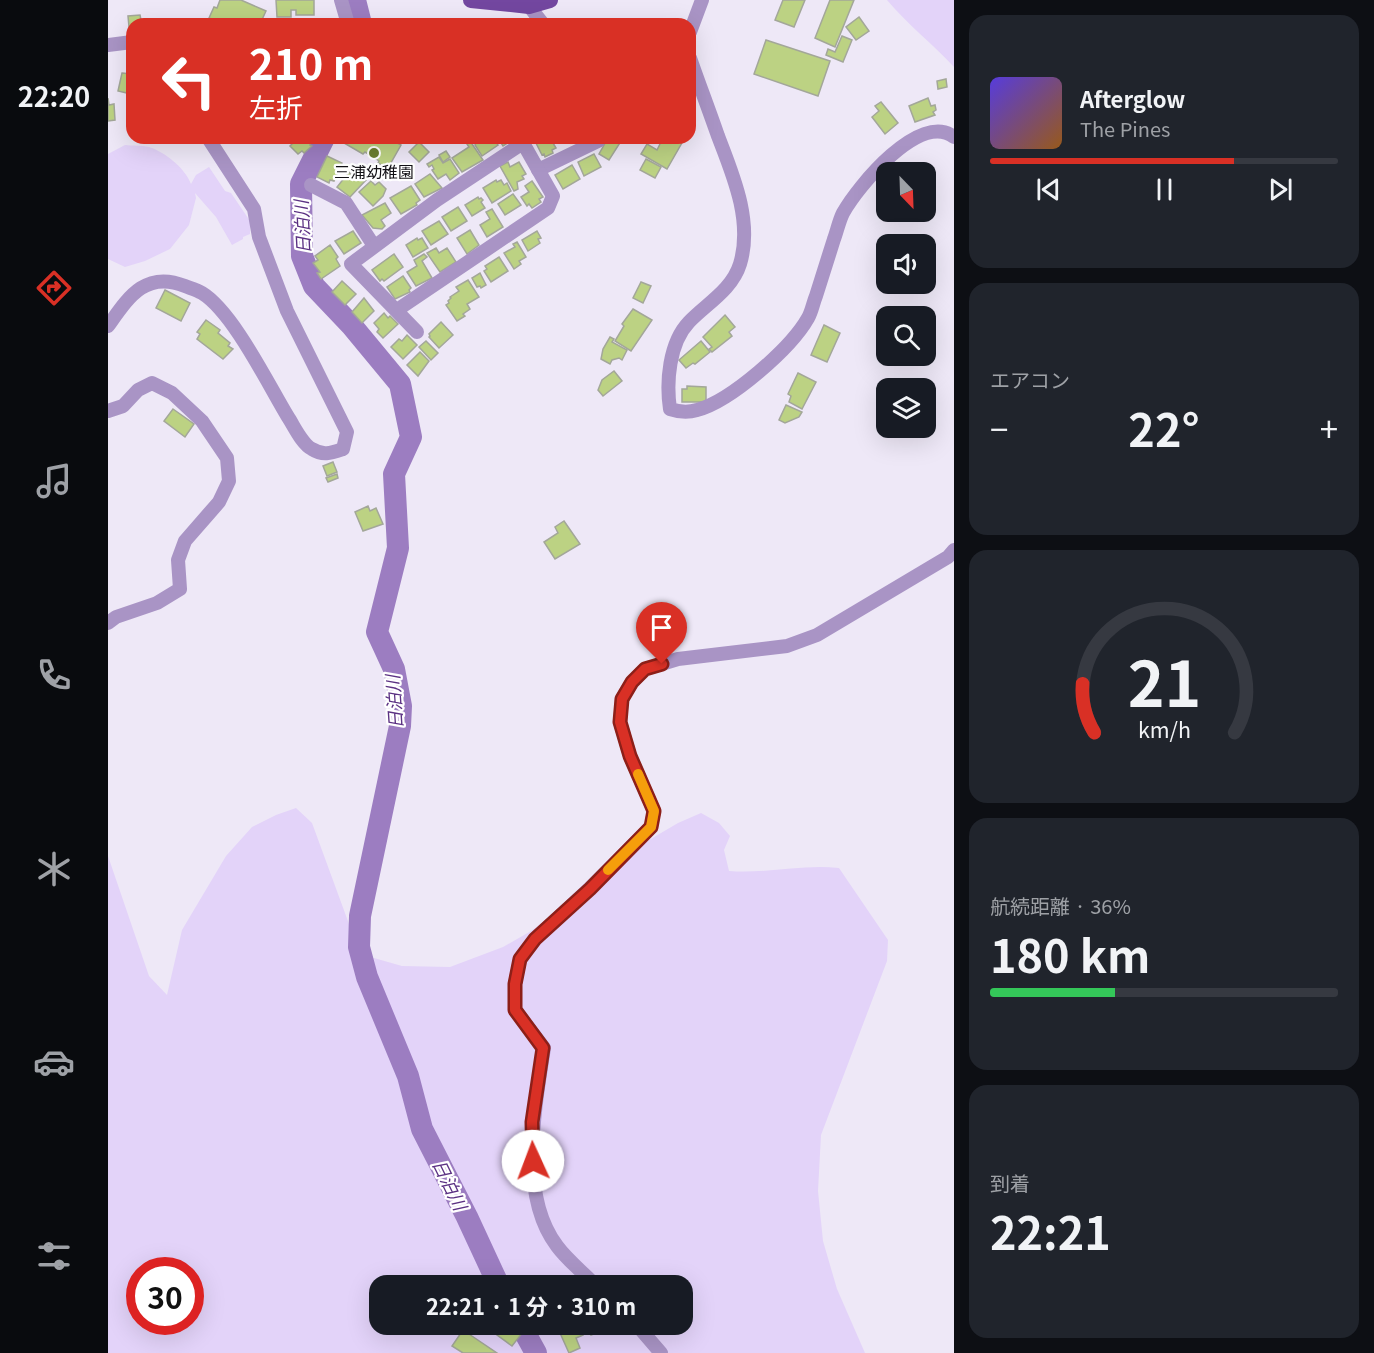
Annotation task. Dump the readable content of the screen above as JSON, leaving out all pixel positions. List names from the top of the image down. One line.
{"water":["日泊川"],"places":["三浦幼稚園"],"north":"bottom right","page":{"tabs":"22:20","turn":["210 m","左折"],"song":["Afterglow","The Pines"],"tile":["エアコン",["航続距離 · 36%","180 km"],["到着","22:21"]],"heat":["−","22°","+"],"limit":"30","trip":"22:21 · 1 分 · 310 m","gauge":["21","km/h"]}}
